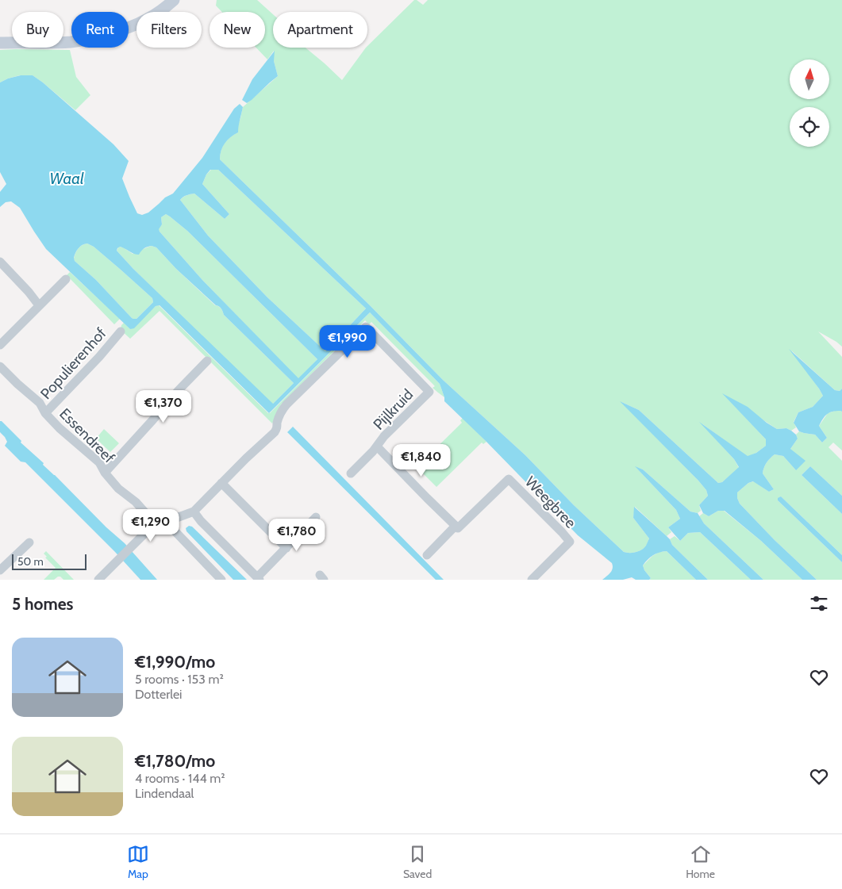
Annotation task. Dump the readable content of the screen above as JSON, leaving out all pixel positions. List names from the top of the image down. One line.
{"streets":{"street":["Populierenhof","Pijlkruid","Essendreef","Weegbree"]},"crossings":[["Populierenhof","Essendreef"],["Pijlkruid","Weegbree"]],"water":["Waal"],"scale_bar":"50 m","north":"top","page":{"chip":["Buy","Rent","Filters","New","Apartment"],"price":["€1,990","€1,370","€1,840","€1,290","€1,780"],"scale":"50 m","heading":"5 homes","list":[{"name":"€1,990/mo","note":"5 rooms · 153 m² · Dotterlei"},{"name":"€1,780/mo","note":"4 rooms · 144 m² · Lindendaal"}],"tabs":["Map","Saved","Home"]}}
